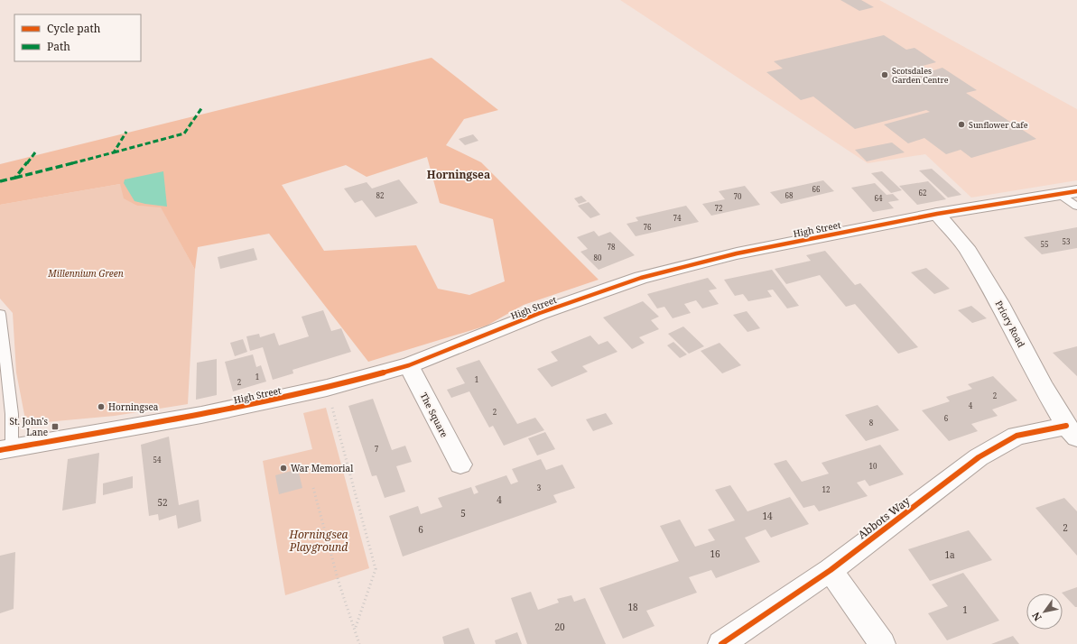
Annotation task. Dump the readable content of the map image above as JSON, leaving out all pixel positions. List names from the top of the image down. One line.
{"streets":{"street":["High Street","Priory Road","The Square","Abbots Way"]},"crossings":[["High Street","Priory Road"],["High Street","The Square"],["Priory Road","Abbots Way"]],"districts":["Horningsea"],"parks":["Millennium Green","Horningsea Playground"],"places":{"other":["Scotsdales Garden Centre","Sunflower Cafe","Horningsea","War Memorial"],"transit":["St. John's Lane"]},"house_numbers":["66","62","82","68","70","64","72","74","76","53","55","78","80","1","1","2","2","4","2","6","8","7","54","10","3","12","4","52","5","14","2","6","16","1a","18","1","20"],"legend":["Cycle path","Path"],"north":"bottom left"}
